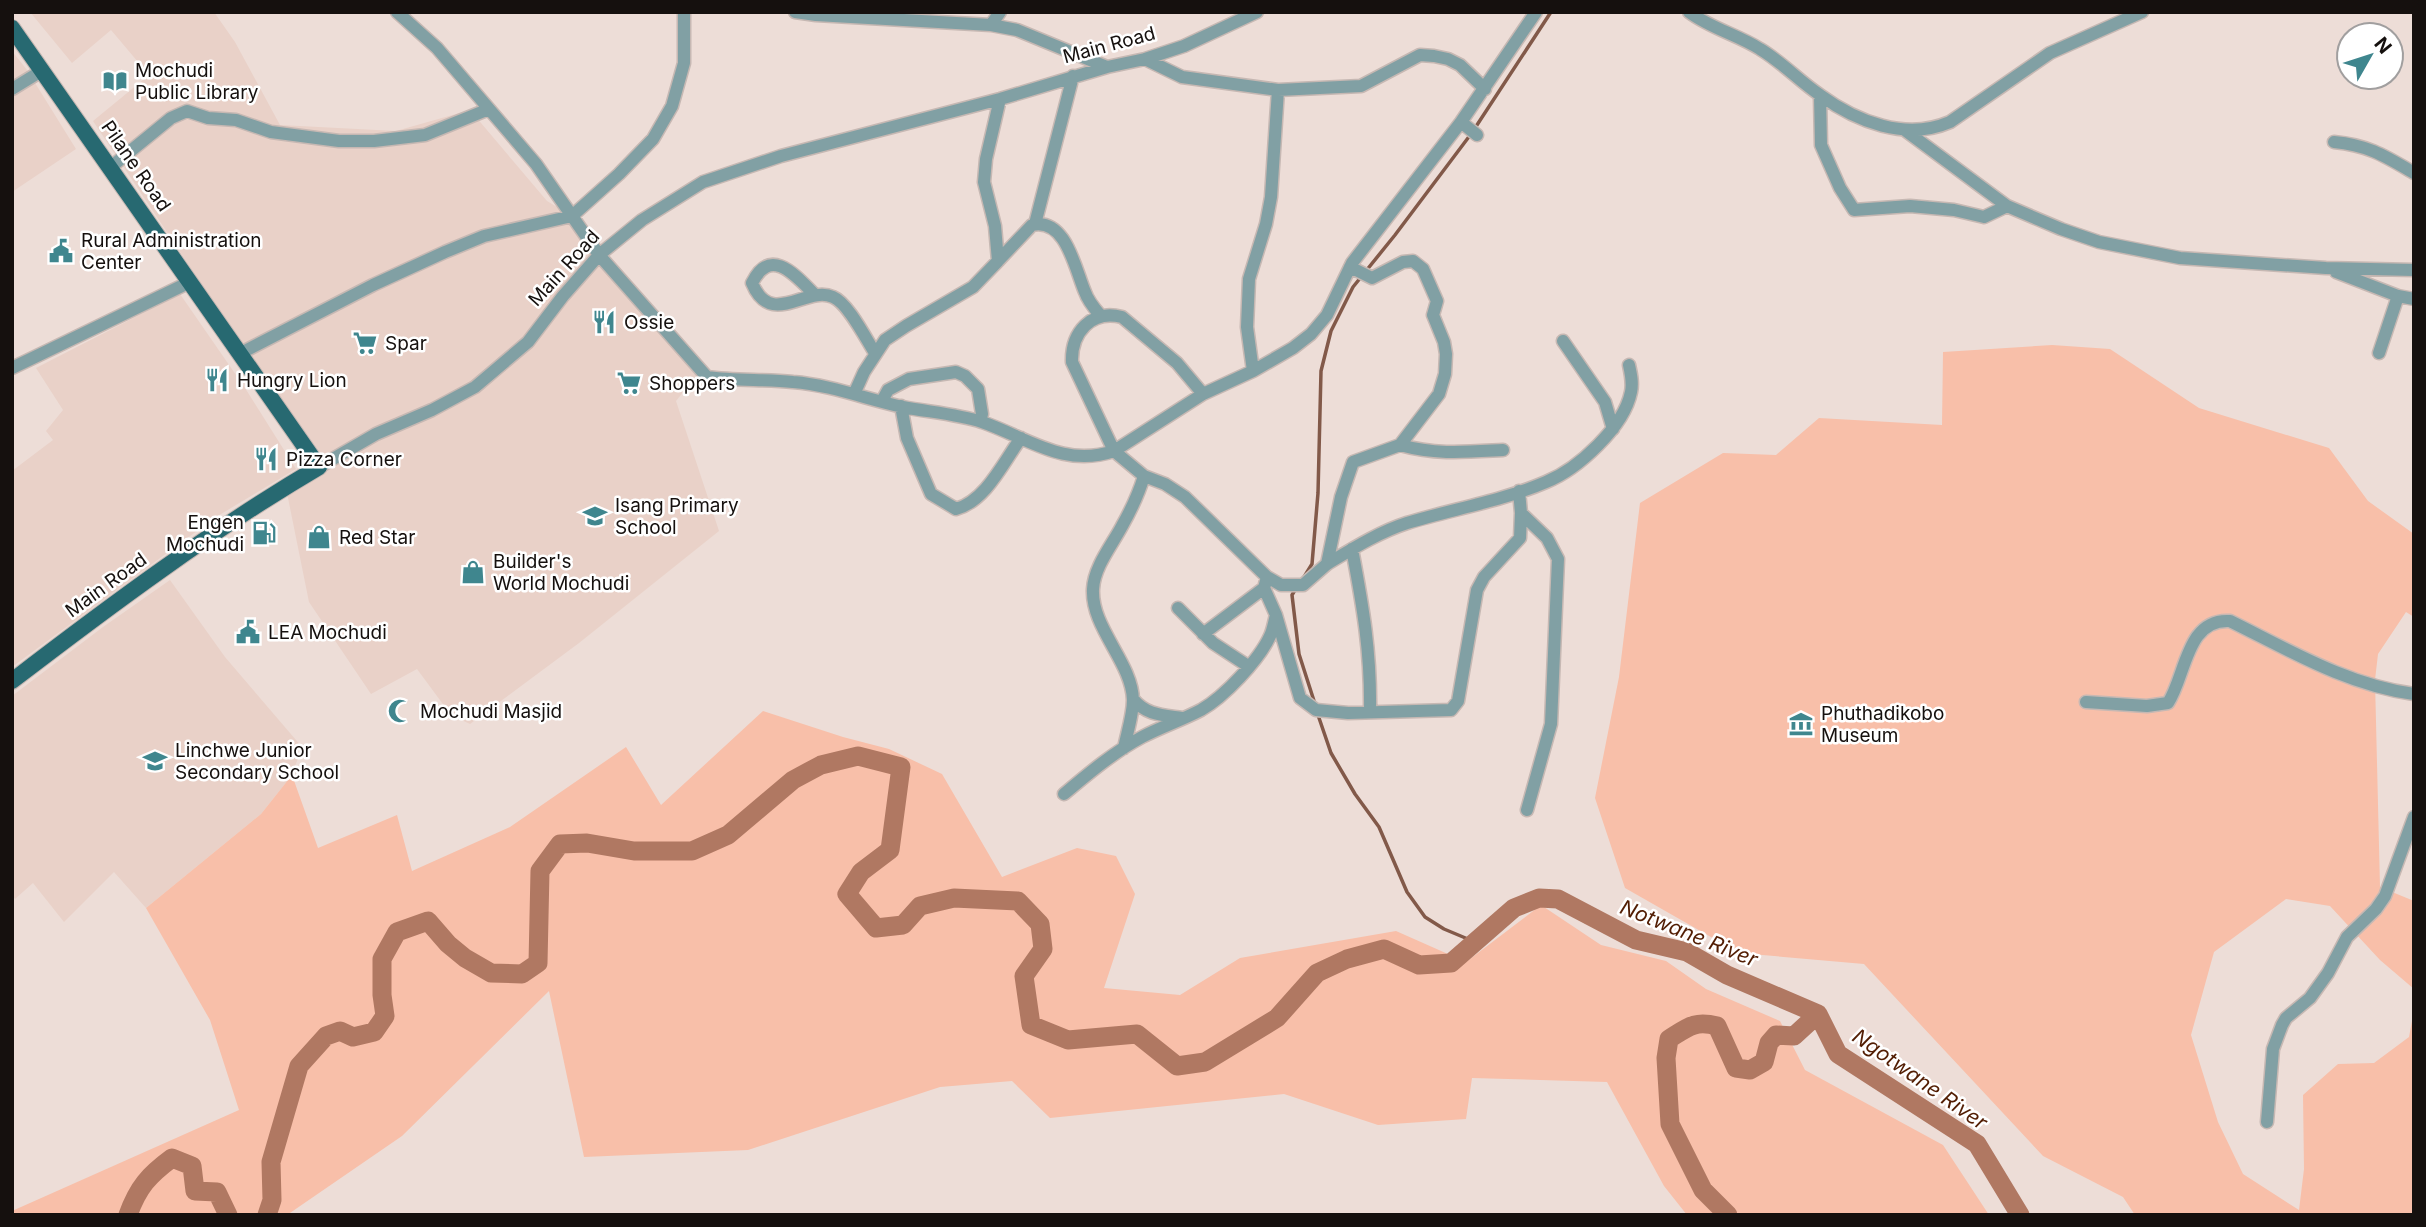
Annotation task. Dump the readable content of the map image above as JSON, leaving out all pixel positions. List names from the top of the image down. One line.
{"streets":{"main road":["Main Road","Pilane Road"]},"crossings":[["Main Road","Pilane Road"]],"water":["Notwane River","Ngotwane River"],"places":{"library":["Mochudi Public Library"],"public building":["Rural Administration Center","LEA Mochudi"],"restaurant":["Ossie","Hungry Lion","Pizza Corner"],"supermarket":["Spar","Shoppers"],"school or university":["Isang Primary School","Linchwe Junior Secondary School"],"fuel station":["Engen Mochudi"],"shop":["Red Star","Builder's World Mochudi"],"mosque":["Mochudi Masjid"],"museum":["Phuthadikobo Museum"]},"north":"top right"}
